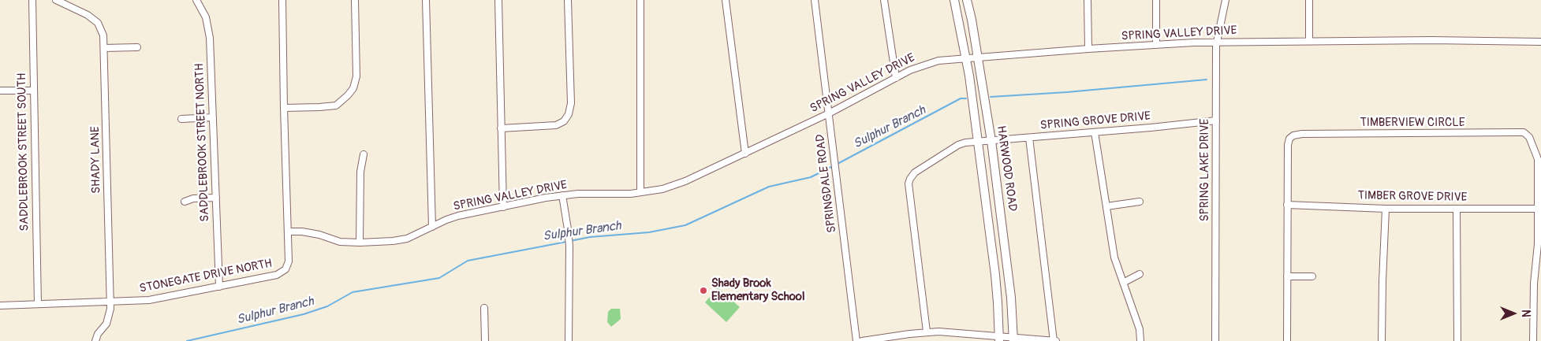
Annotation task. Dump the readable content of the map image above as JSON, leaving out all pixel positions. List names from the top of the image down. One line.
{"streets":{"main road":["HARWOOD ROAD"],"street":["SPRING VALLEY DRIVE","SPRING GROVE DRIVE","TIMBERVIEW CIRCLE","SADDLEBROOK STREET NORTH","SADDLEBROOK STREET SOUTH","SHADY LANE","SPRING LAKE DRIVE","SPRINGDALE ROAD","TIMBER GROVE DRIVE","STONEGATE DRIVE NORTH"]},"crossings":[["SPRING VALLEY DRIVE","HARWOOD ROAD"],["SPRING VALLEY DRIVE","SPRING LAKE DRIVE"],["SPRING VALLEY DRIVE","SPRINGDALE ROAD"],["SPRING VALLEY DRIVE","STONEGATE DRIVE NORTH"],["SPRING GROVE DRIVE","HARWOOD ROAD"],["SPRING GROVE DRIVE","SPRING LAKE DRIVE"],["TIMBERVIEW CIRCLE","TIMBER GROVE DRIVE"],["SADDLEBROOK STREET NORTH","STONEGATE DRIVE NORTH"],["SADDLEBROOK STREET SOUTH","STONEGATE DRIVE NORTH"],["SHADY LANE","STONEGATE DRIVE NORTH"]],"water":["Sulphur Branch"],"places":["Shady Brook Elementary School"],"north":"right"}
